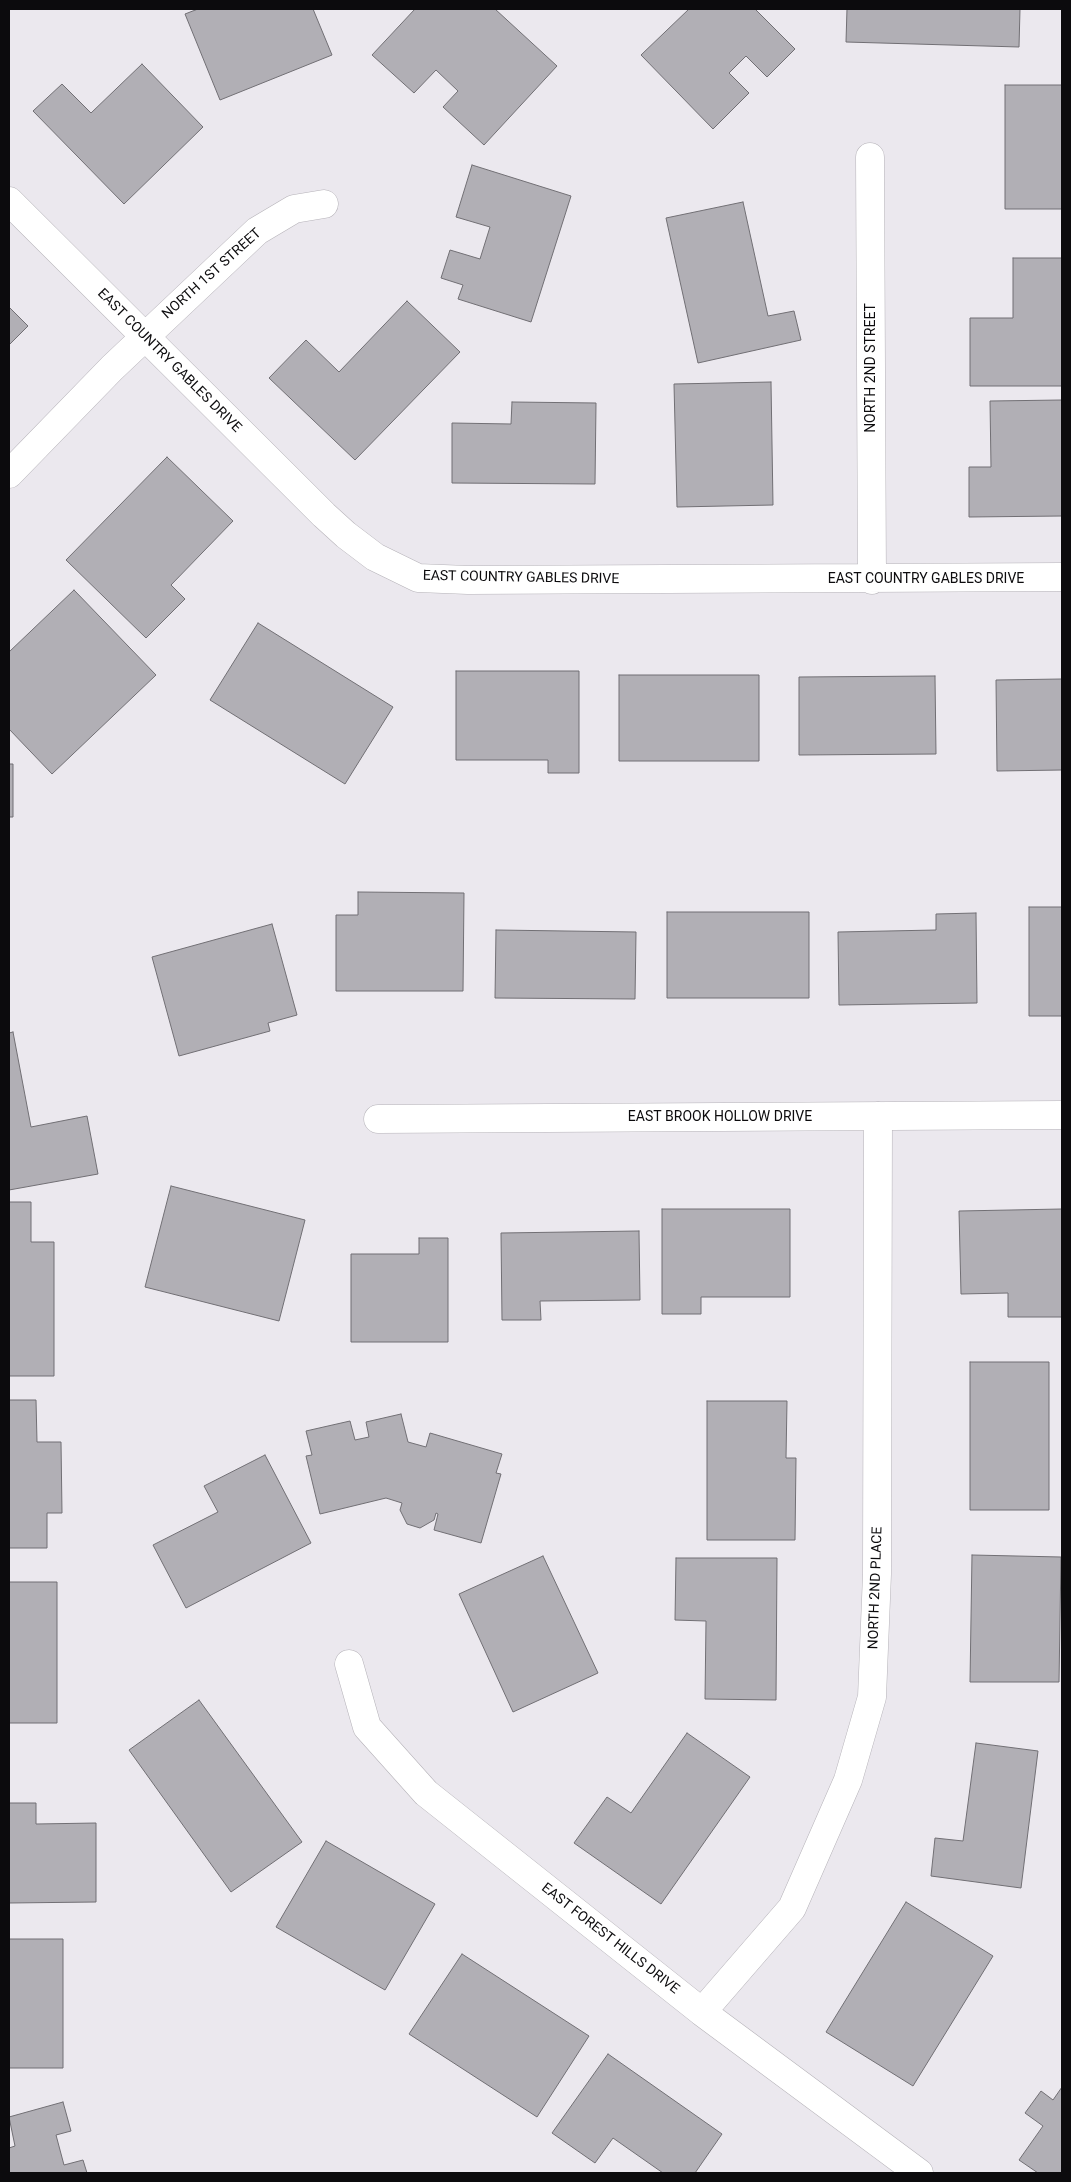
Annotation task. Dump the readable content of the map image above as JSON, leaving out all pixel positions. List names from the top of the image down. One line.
{"streets":{"street":["NORTH 1ST STREET","EAST COUNTRY GABLES DRIVE","NORTH 2ND STREET","EAST BROOK HOLLOW DRIVE","NORTH 2ND PLACE","EAST FOREST HILLS DRIVE"]},"crossings":[["NORTH 1ST STREET","EAST COUNTRY GABLES DRIVE"],["EAST COUNTRY GABLES DRIVE","NORTH 2ND STREET"],["EAST BROOK HOLLOW DRIVE","NORTH 2ND PLACE"],["NORTH 2ND PLACE","EAST FOREST HILLS DRIVE"]]}
